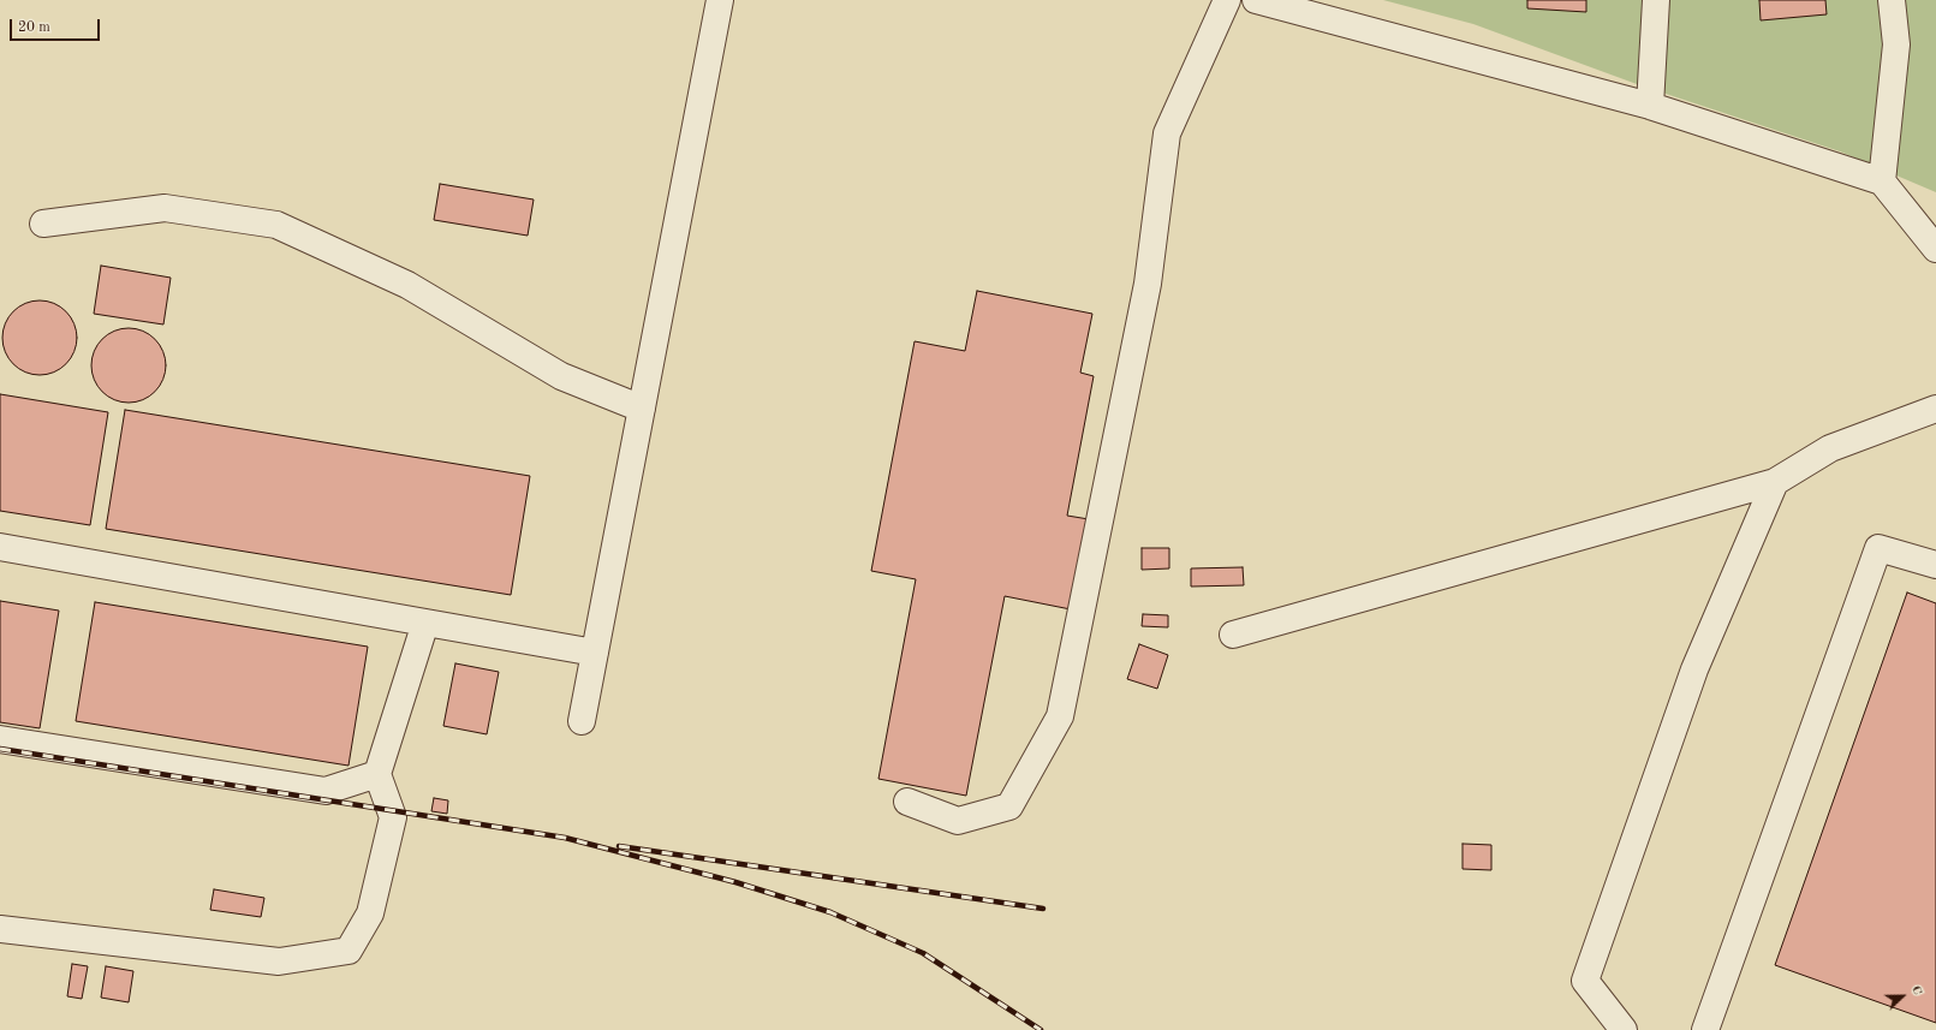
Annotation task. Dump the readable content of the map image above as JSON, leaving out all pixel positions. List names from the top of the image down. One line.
{"scale_bar":"20 m","north":"right"}
